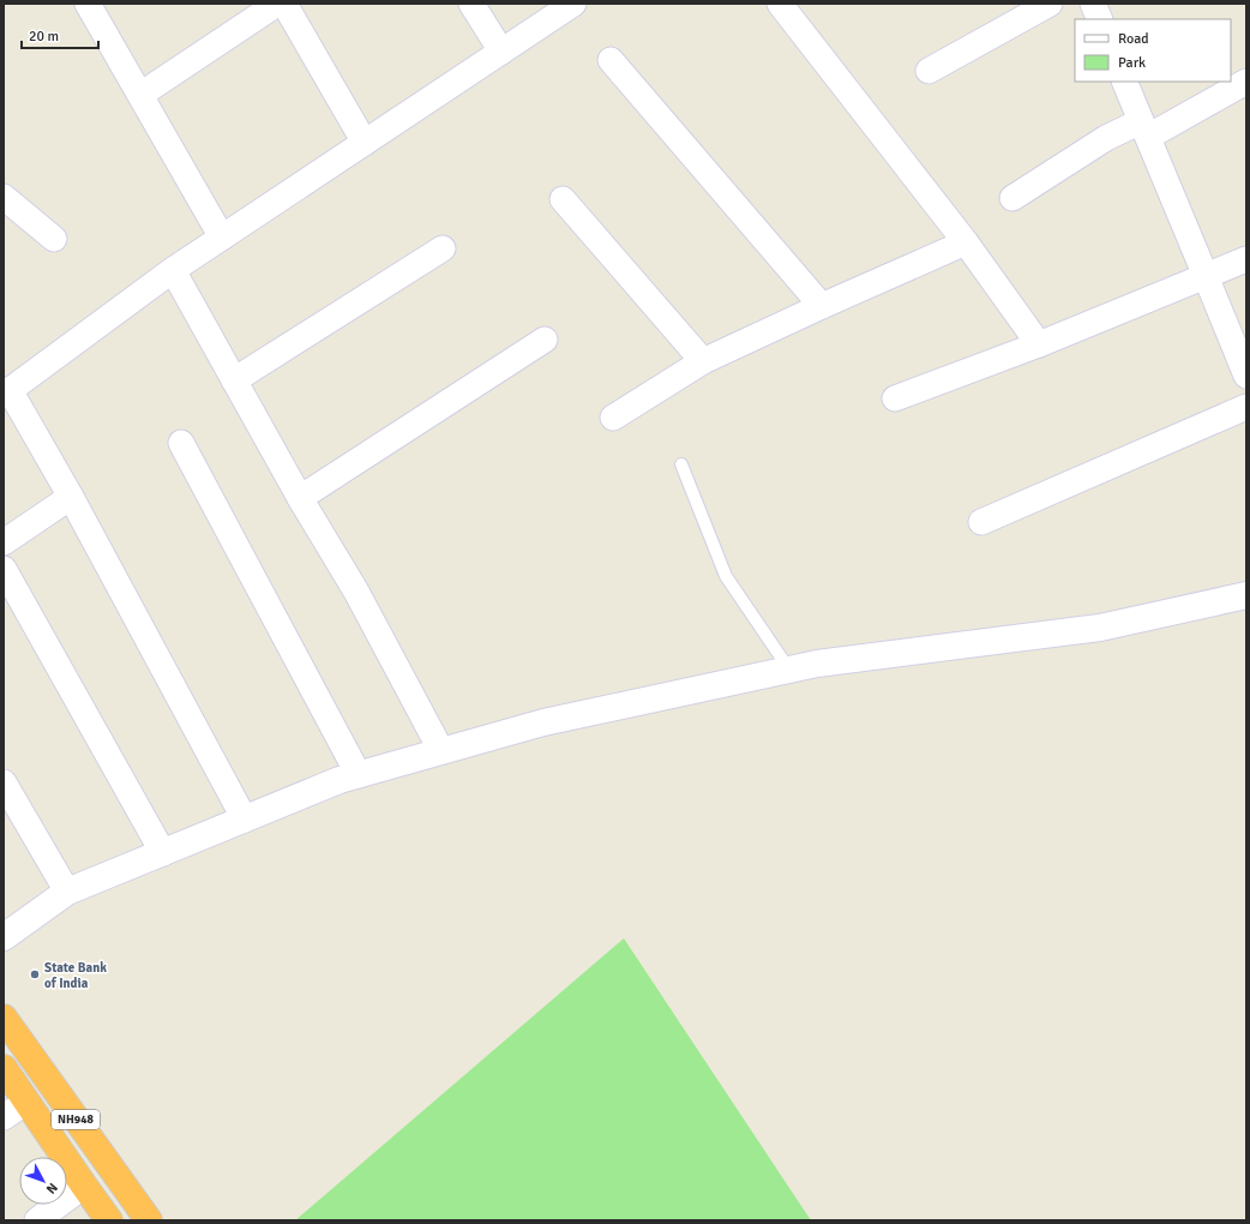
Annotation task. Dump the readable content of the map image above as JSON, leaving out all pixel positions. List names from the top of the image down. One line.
{"streets":{"highway":["NH948"]},"places":["State Bank of India"],"legend":["Road","Park"],"scale_bar":"20 m","north":"bottom right"}
